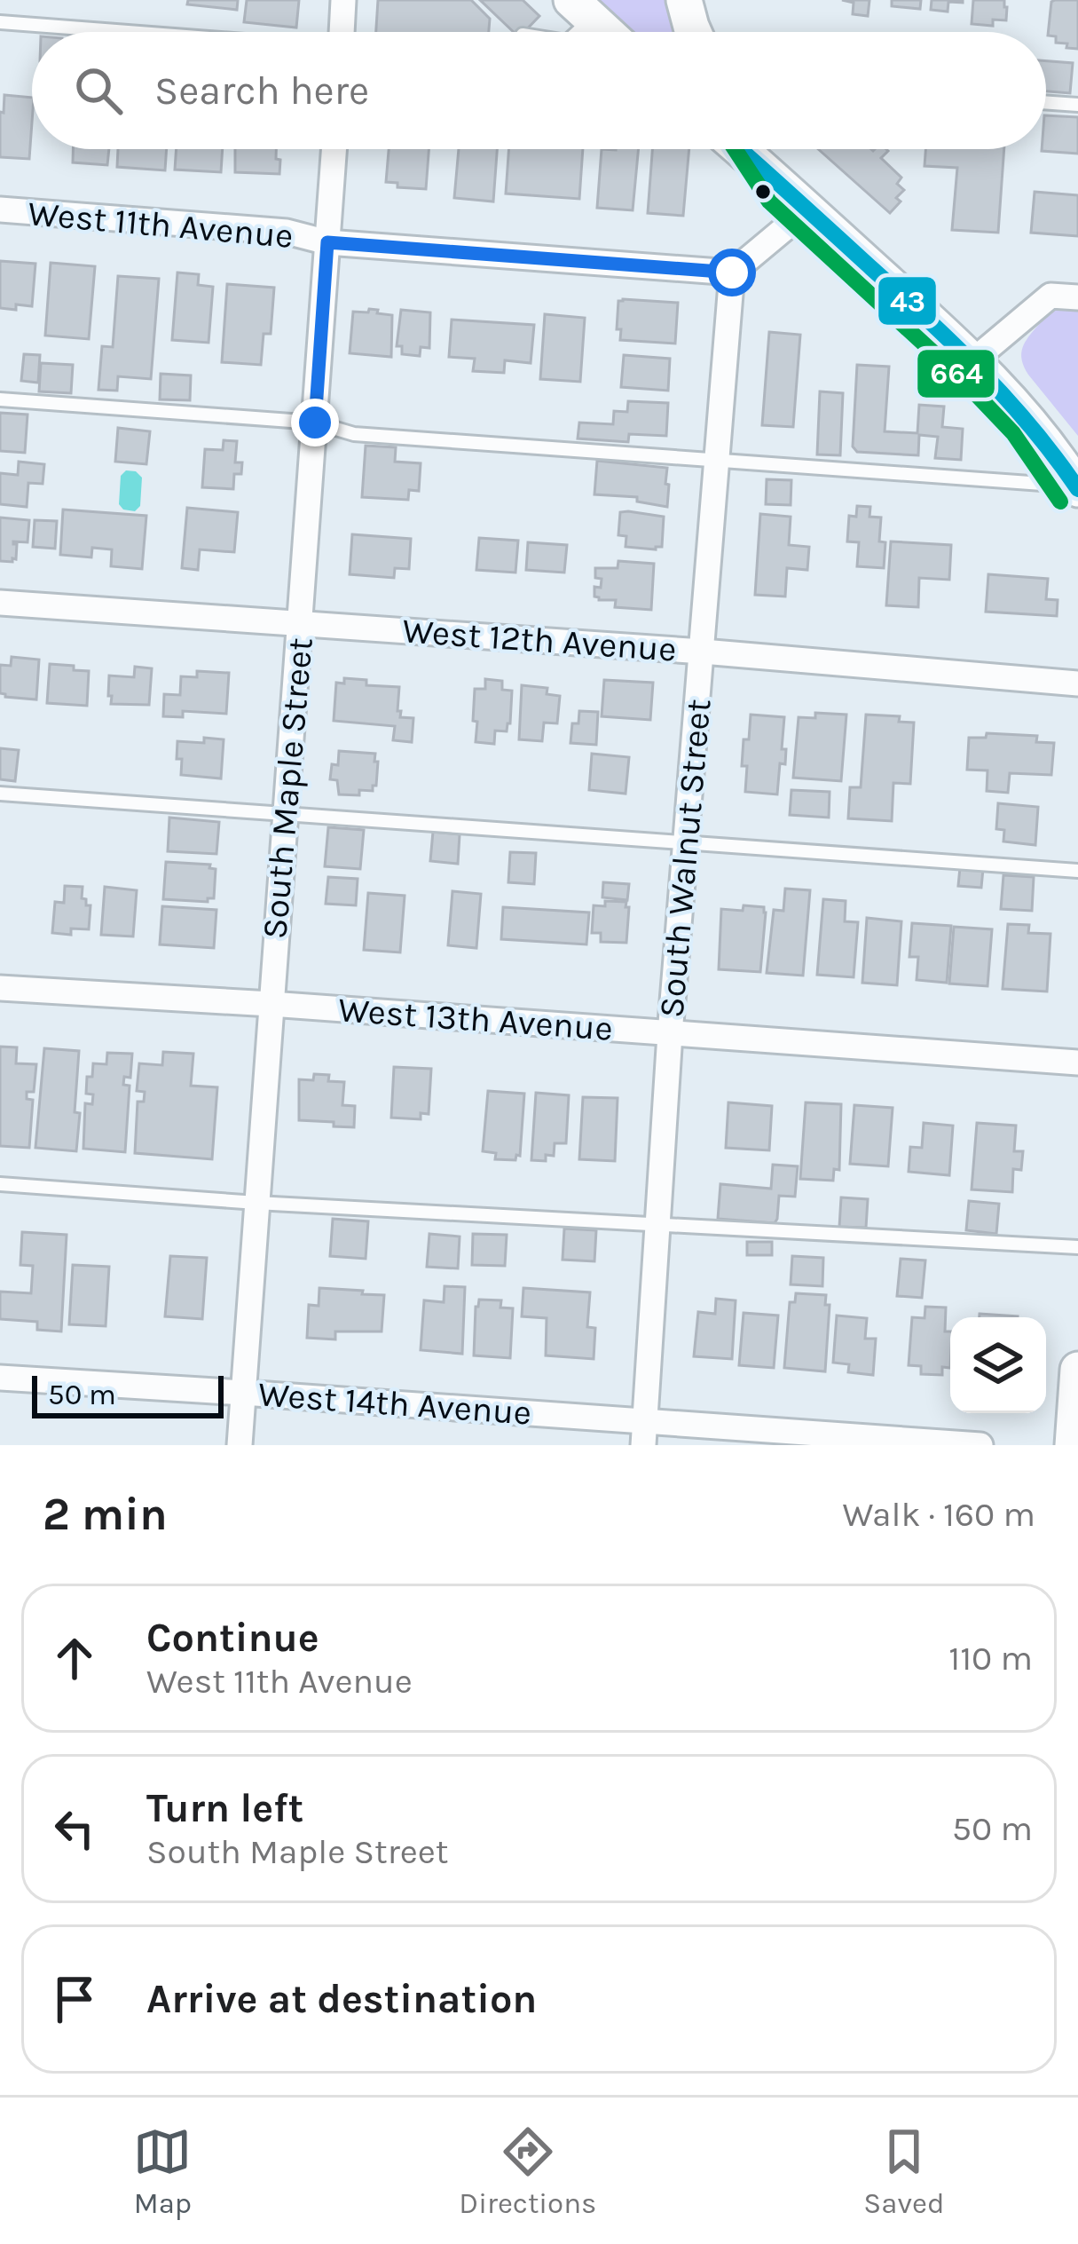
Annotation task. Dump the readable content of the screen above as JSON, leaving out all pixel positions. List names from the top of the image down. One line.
{"streets":{"street":["West 11th Avenue","West 12th Avenue","South Maple Street","South Walnut Street","West 13th Avenue","West 14th Avenue"]},"crossings":[["West 11th Avenue","South Maple Street"],["West 11th Avenue","South Walnut Street"],["West 12th Avenue","South Maple Street"],["West 12th Avenue","South Walnut Street"],["South Maple Street","West 13th Avenue"],["South Maple Street","West 14th Avenue"],["South Walnut Street","West 13th Avenue"],["South Walnut Street","West 14th Avenue"]],"lines":["transit line 43","transit line 664"],"scale_bar":"50 m","page":{"search":"Search here","scale":"50 m","heading":["2 min","Walk · 160 m"],"list":[["Continue","West 11th Avenue","110 m"],["Turn left","South Maple Street","50 m"],"Arrive at destination"],"nav":["Map","Directions","Saved"]}}
